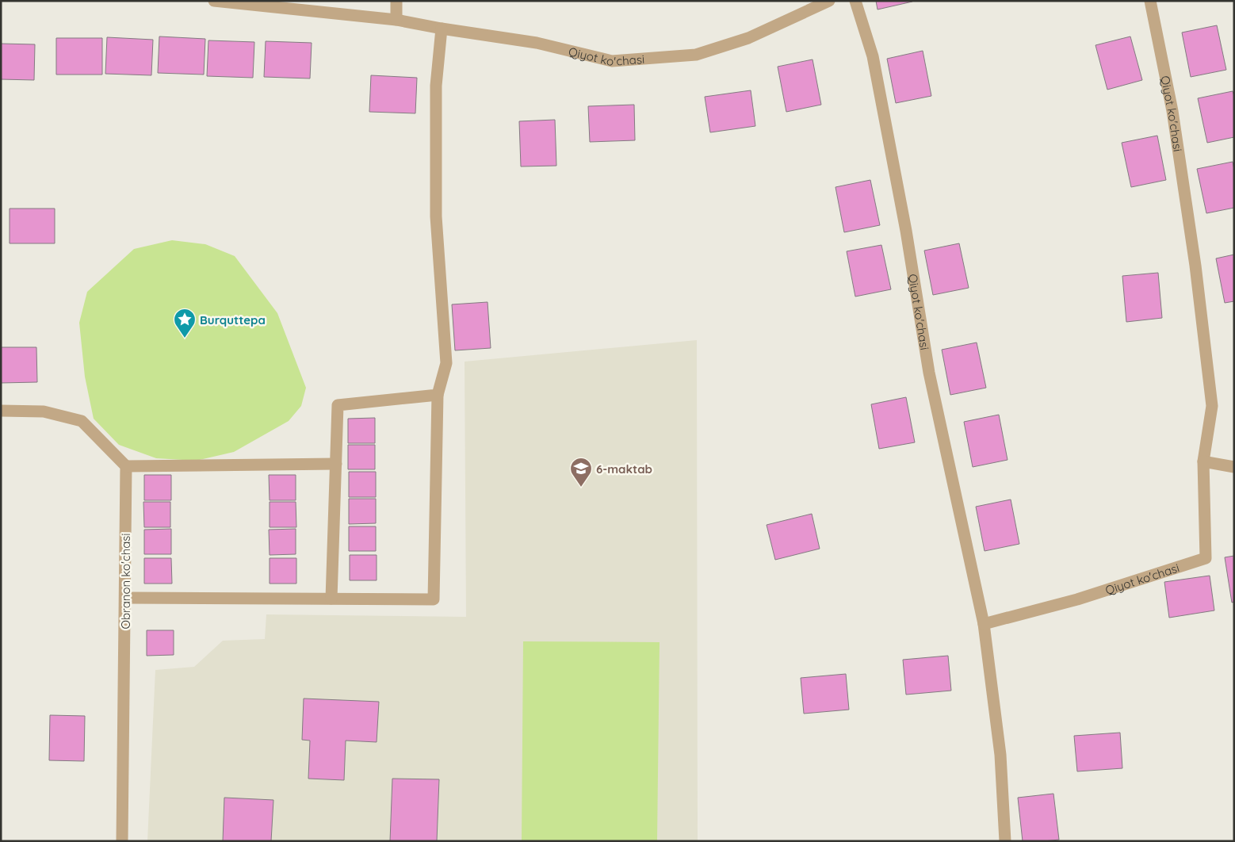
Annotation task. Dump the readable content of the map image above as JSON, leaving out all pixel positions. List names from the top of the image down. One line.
{"streets":{"street":["Qiyot ko'chasi","Obranon ko'chasi"]},"places":{"place":["Burquttepa"],"school or university":["6-maktab"]}}
